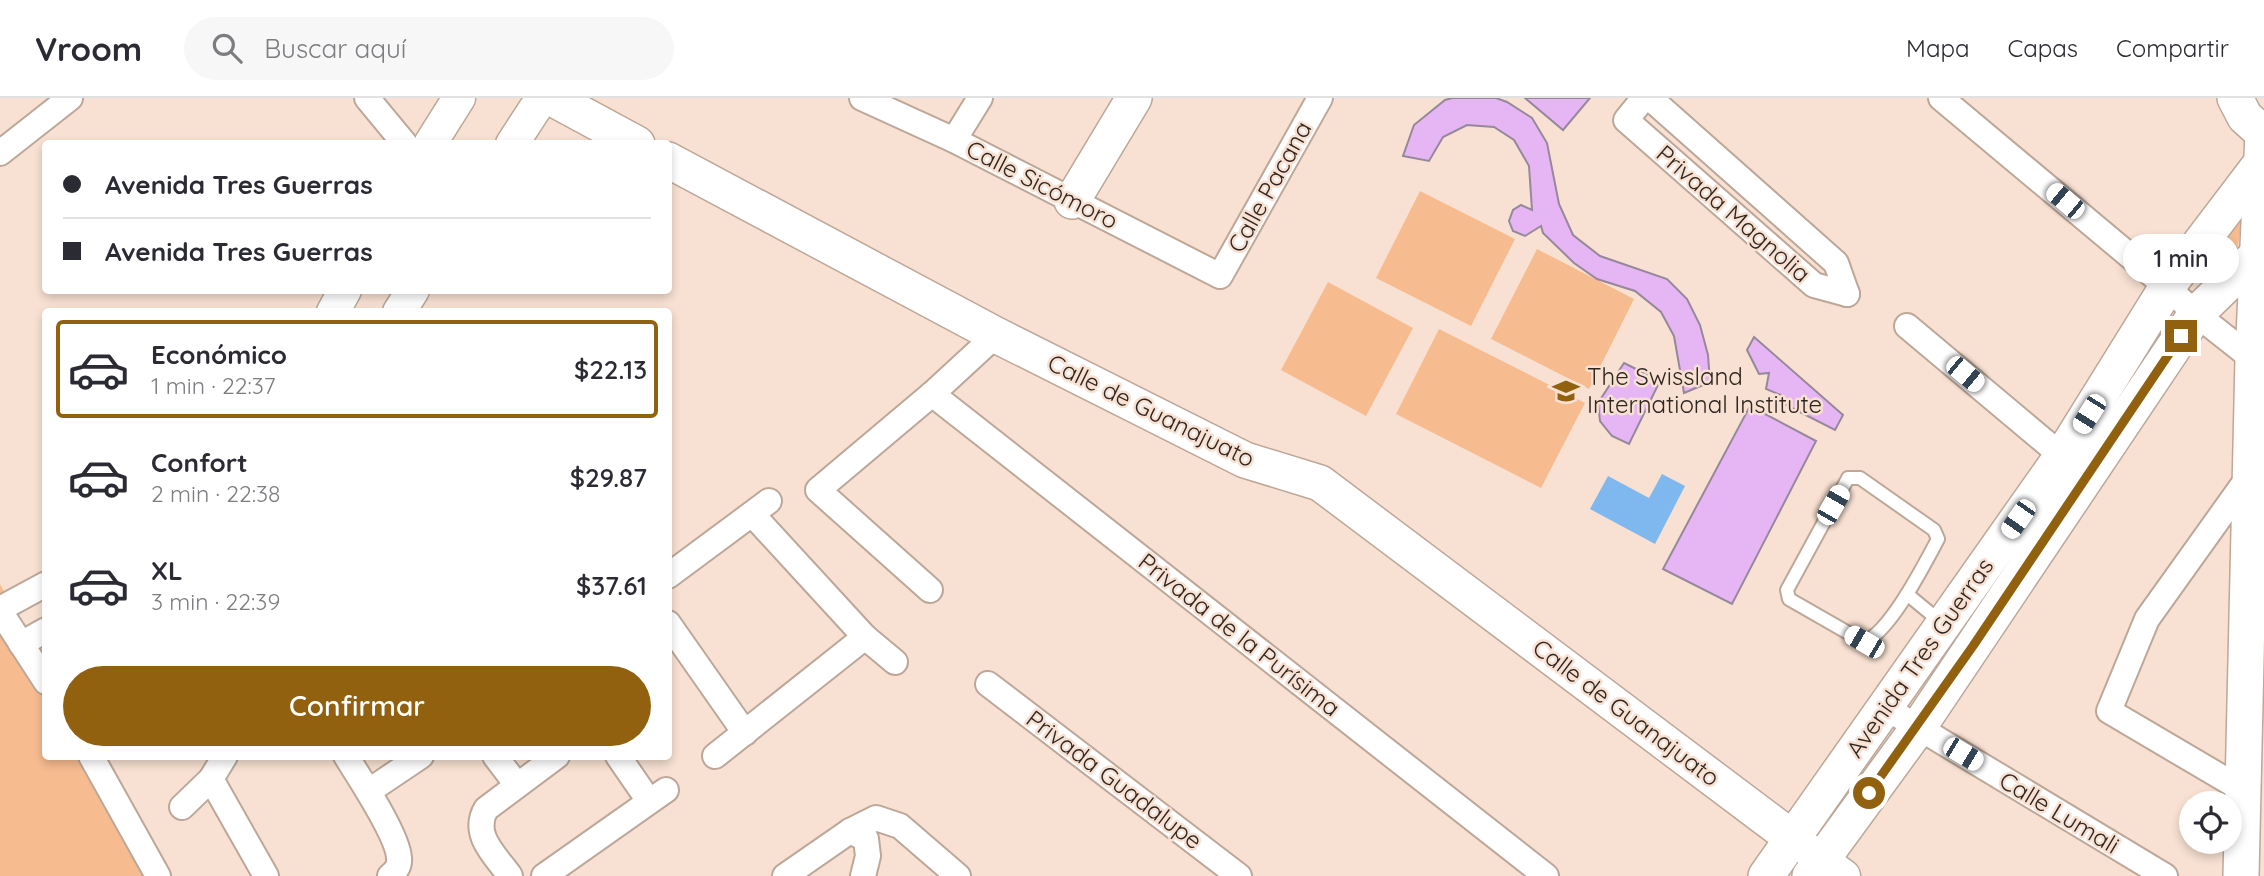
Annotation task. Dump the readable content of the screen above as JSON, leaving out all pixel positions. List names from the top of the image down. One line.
{"streets":{"main road":["Calle de Guanajuato","Avenida Tres Guerras"],"street":["Calle Sicómoro","Calle Pacana","Privada Magnolia","Privada de la Purísima","Privada Guadalupe","Calle Lumali"]},"crossings":[["Calle Sicómoro","Calle Pacana"],["Calle de Guanajuato","Avenida Tres Guerras"],["Avenida Tres Guerras","Calle Lumali"]],"places":{"school or university":["The Swissland International Institute"]},"page":{"header":"Vroom","search":"Buscar aquí","nav":["Mapa","Capas","Compartir"],"banner":["Avenida Tres Guerras","Avenida Tres Guerras"],"bubble":"1 min","list":[{"name":"Económico","note":"1 min · 22:37","value":"$22.13"},{"name":"Confort","note":"2 min · 22:38","value":"$29.87"},{"name":"XL","note":"3 min · 22:39","value":"$37.61"}],"buttons":"Confirmar"}}
